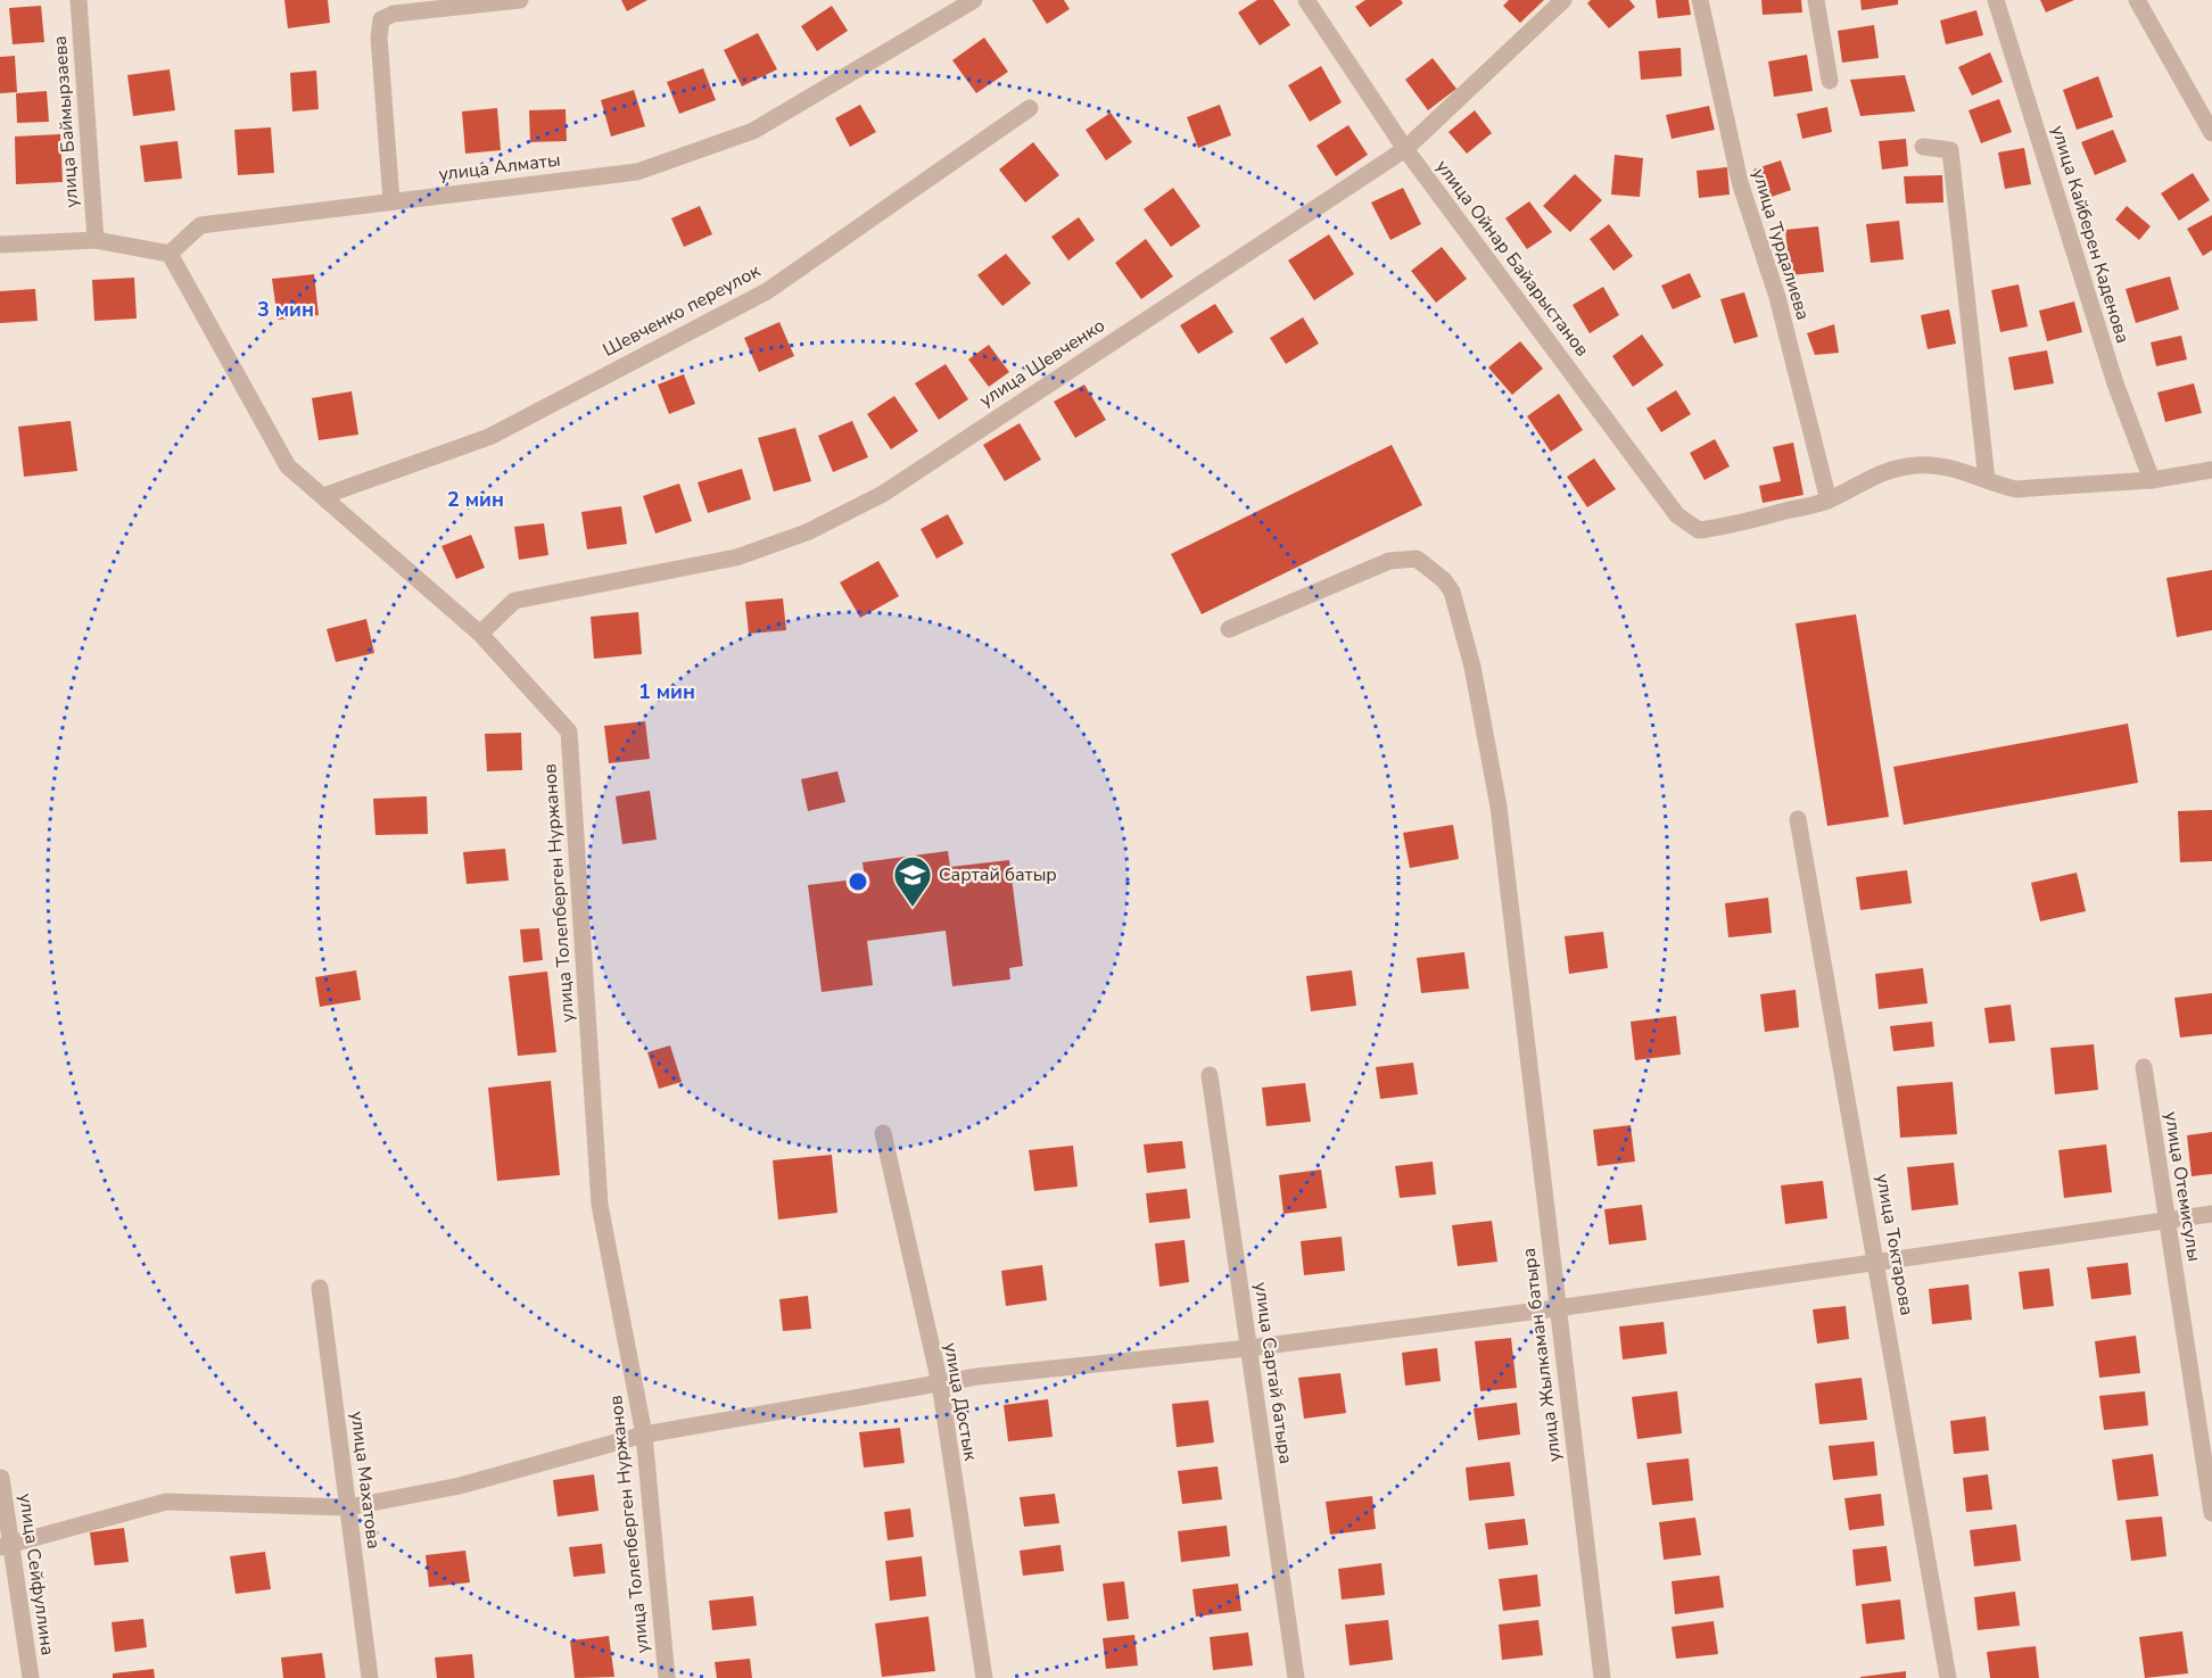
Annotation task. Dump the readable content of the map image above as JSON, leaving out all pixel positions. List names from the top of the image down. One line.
{"streets":{"street":["улица Баймырзаева","улица Алматы","улица Кайберен Каденова","улица Турдалиева","улица Ойнар Байарыстанов","Шевченко переулок","улица Шевченко","улица Толепберген Нуржанов","улица Отемисулы","улица Токтарова","улица Жылкаман батыра","улица Сартай батыра","улица Достык","улица Махатова","улица Сейфуллина"]},"crossings":[["улица Алматы","улица Толепберген Нуржанов"],["улица Турдалиева","улица Ойнар Байарыстанов"],["улица Ойнар Байарыстанов","улица Шевченко"],["Шевченко переулок","улица Толепберген Нуржанов"],["улица Шевченко","улица Толепберген Нуржанов"]],"places":{"school or university":["Сартай батыр"]},"rings":["3 мин","2 мин","1 мин"]}
